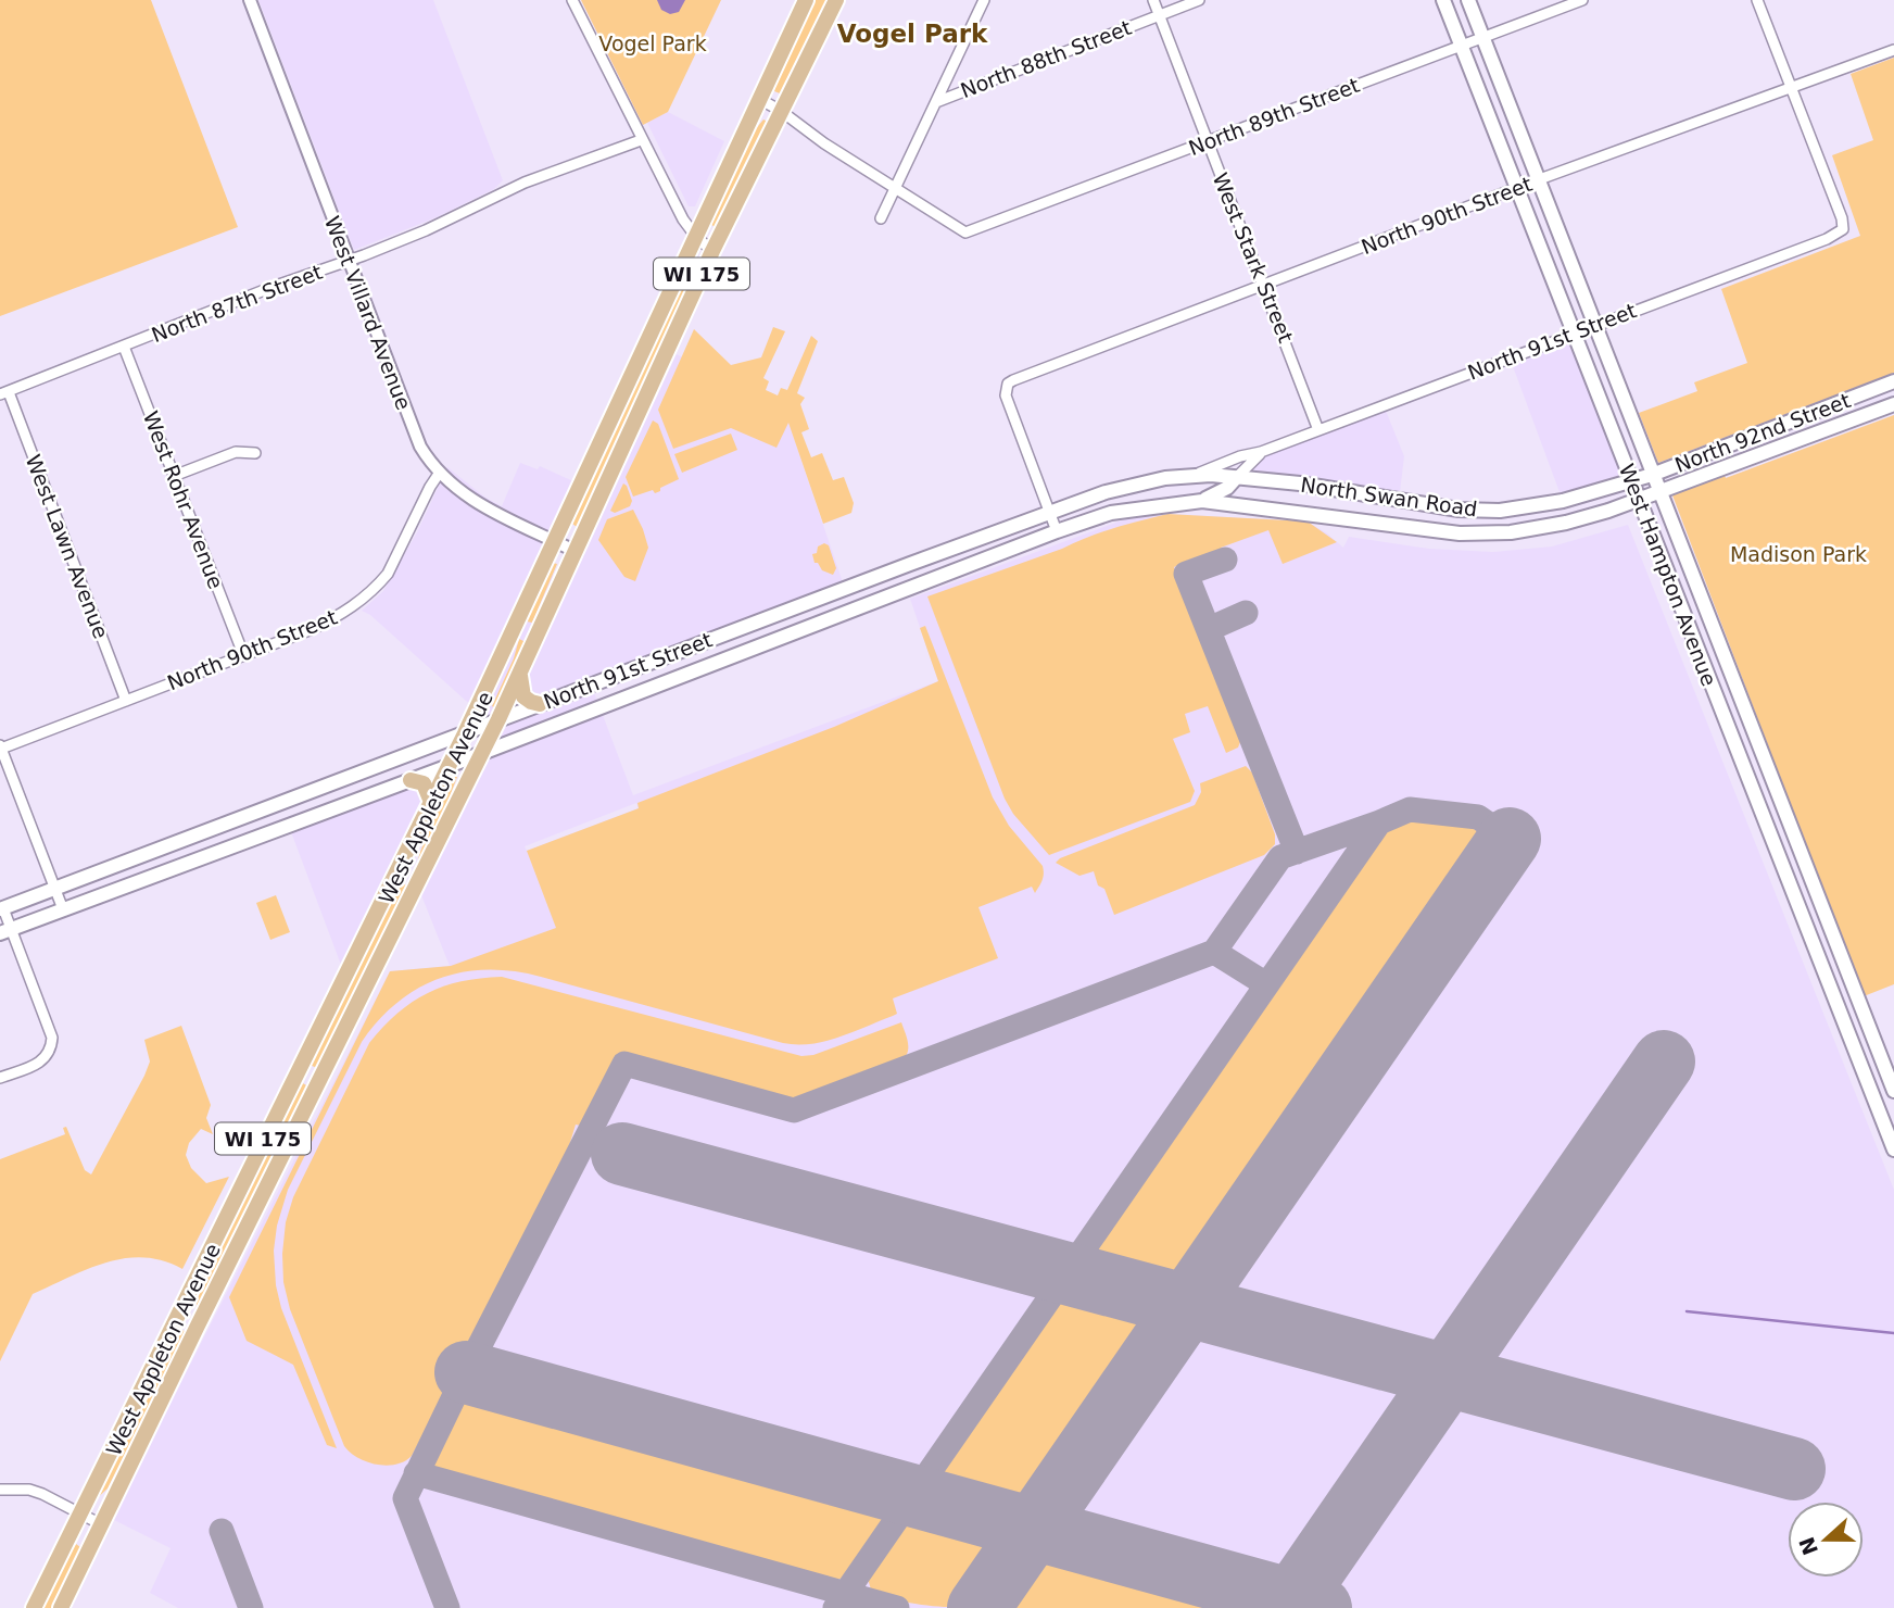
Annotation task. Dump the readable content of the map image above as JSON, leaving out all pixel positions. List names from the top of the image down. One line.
{"streets":{"main road":["WI 175","North 91st Street","North 92nd Street","North Swan Road","West Hampton Avenue","West Appleton Avenue"],"street":["North 88th Street","North 89th Street","North 90th Street","West Stark Street","North 87th Street","West Villard Avenue","West Rohr Avenue","West Lawn Avenue"]},"crossings":[["North 88th Street","West Stark Street"],["North 89th Street","West Stark Street"],["North 89th Street","West Hampton Avenue"],["North 90th Street","West Stark Street"],["North 90th Street","West Villard Avenue"],["North 90th Street","North 91st Street"],["North 90th Street","West Rohr Avenue"],["North 90th Street","West Lawn Avenue"],["North 90th Street","West Hampton Avenue"],["West Stark Street","North 91st Street"],["North 87th Street","West Villard Avenue"],["North 87th Street","West Rohr Avenue"],["North 87th Street","West Lawn Avenue"],["West Villard Avenue","West Appleton Avenue"],["North 91st Street","North Swan Road"],["North 91st Street","West Hampton Avenue"],["North 91st Street","West Appleton Avenue"],["North 92nd Street","North Swan Road"],["North 92nd Street","West Hampton Avenue"],["North Swan Road","West Hampton Avenue"]],"districts":["Vogel Park"],"parks":["Vogel Park","Madison Park"],"north":"left"}
